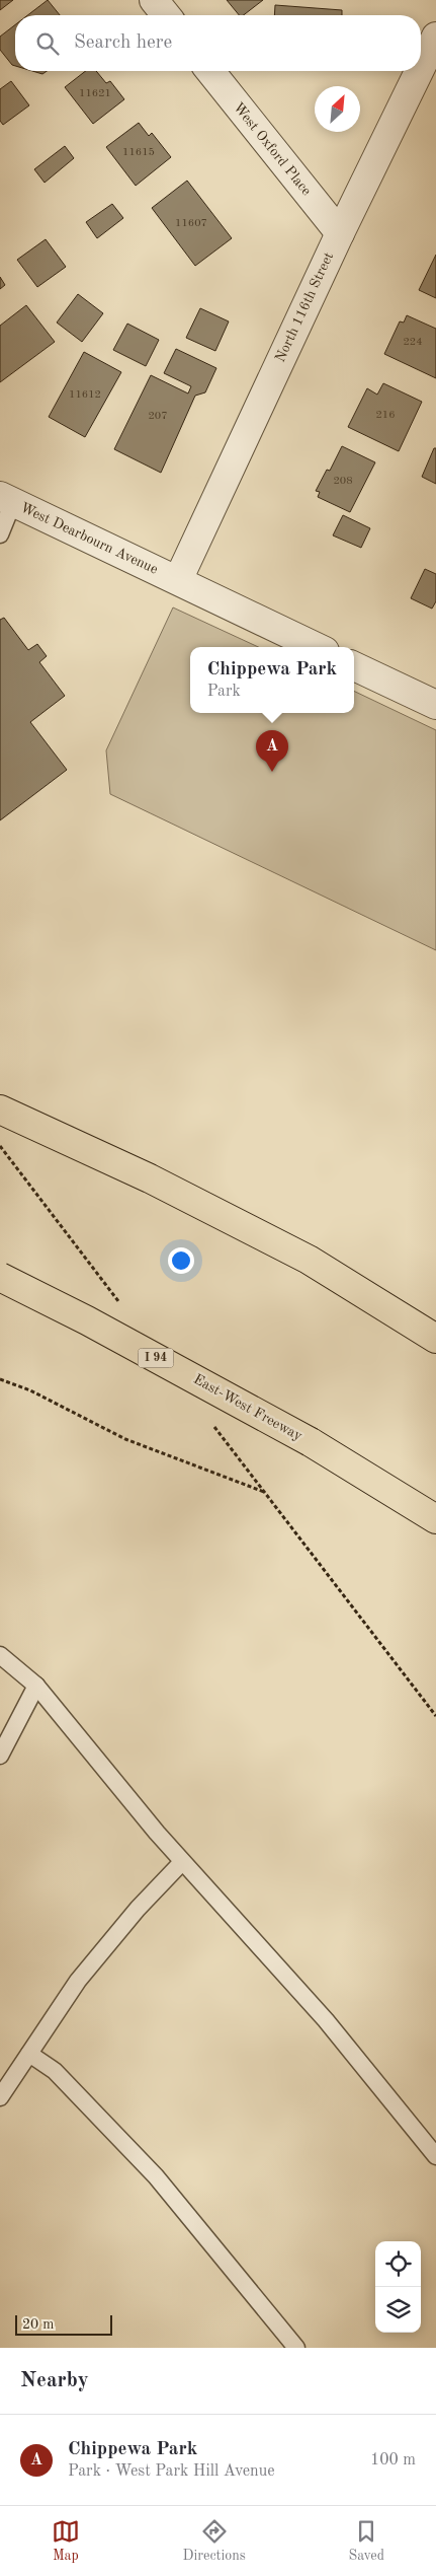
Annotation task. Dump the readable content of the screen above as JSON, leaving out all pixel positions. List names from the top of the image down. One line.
{"streets":{"highway":["I 94","East-West Freeway"],"street":["West Oxford Place","North 116th Street","West Dearbourn Avenue"]},"crossings":[["West Oxford Place","North 116th Street"],["North 116th Street","West Dearbourn Avenue"]],"house_numbers":["11621","11615","11607","224","11612","216","207","208"],"scale_bar":"20 m","north":"top right","page":{"search":"Search here","popup":["Chippewa Park","Park"],"pins":"A","scale":"20 m","heading":"Nearby","list":[{"mark":"A","name":"Chippewa Park","note":"Park · West Park Hill Avenue","value":"100 m"}],"nav":["Map","Directions","Saved"]}}
